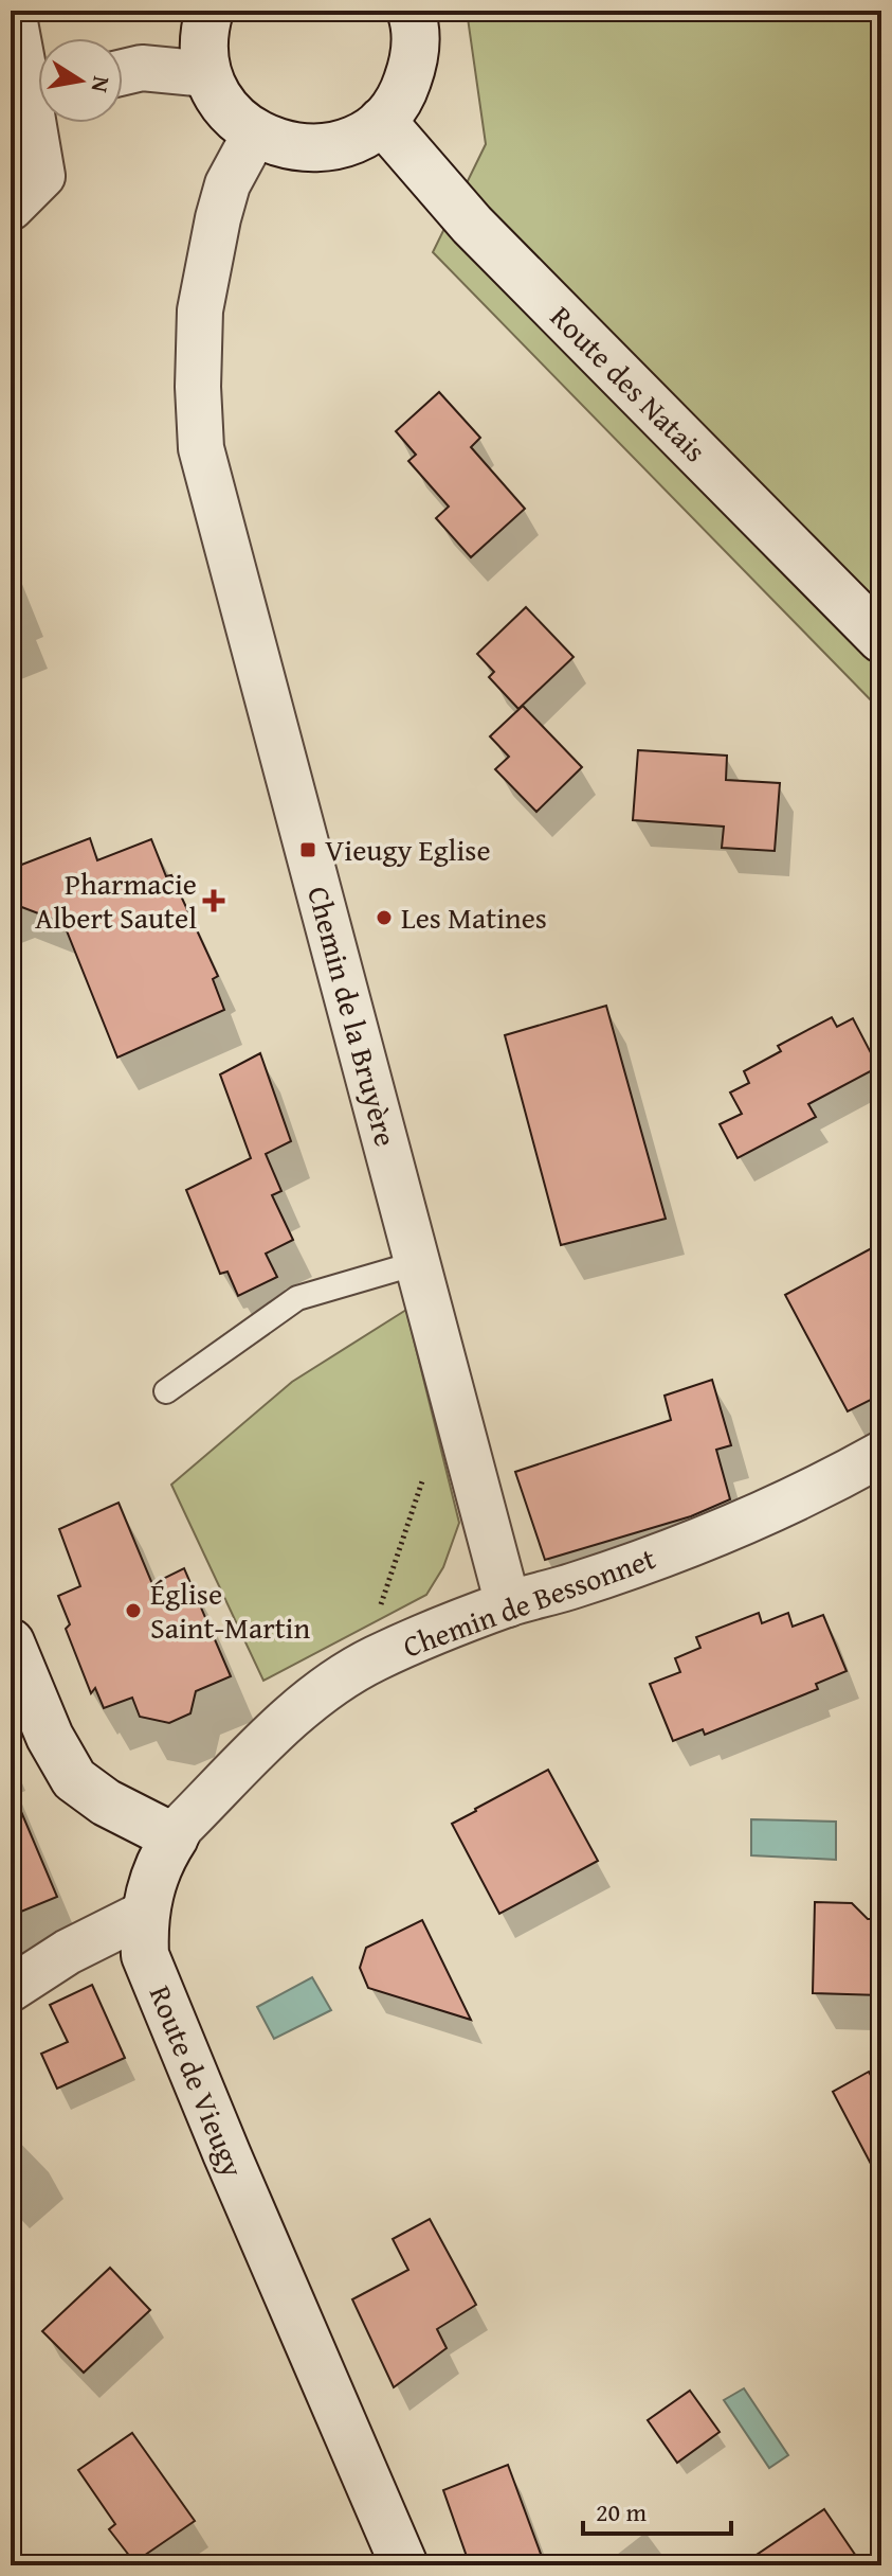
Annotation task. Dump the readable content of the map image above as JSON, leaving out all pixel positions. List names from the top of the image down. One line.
{"streets":{"street":["Route des Natais","Chemin de la Bruyère","Chemin de Bessonnet","Route de Vieugy"]},"crossings":[["Chemin de la Bruyère","Chemin de Bessonnet"],["Chemin de Bessonnet","Route de Vieugy"]],"places":{"transit":["Vieugy Eglise"],"health":["Pharmacie Albert Sautel"],"other":["Les Matines","Église Saint-Martin"]},"scale_bar":"20 m","north":"right"}
